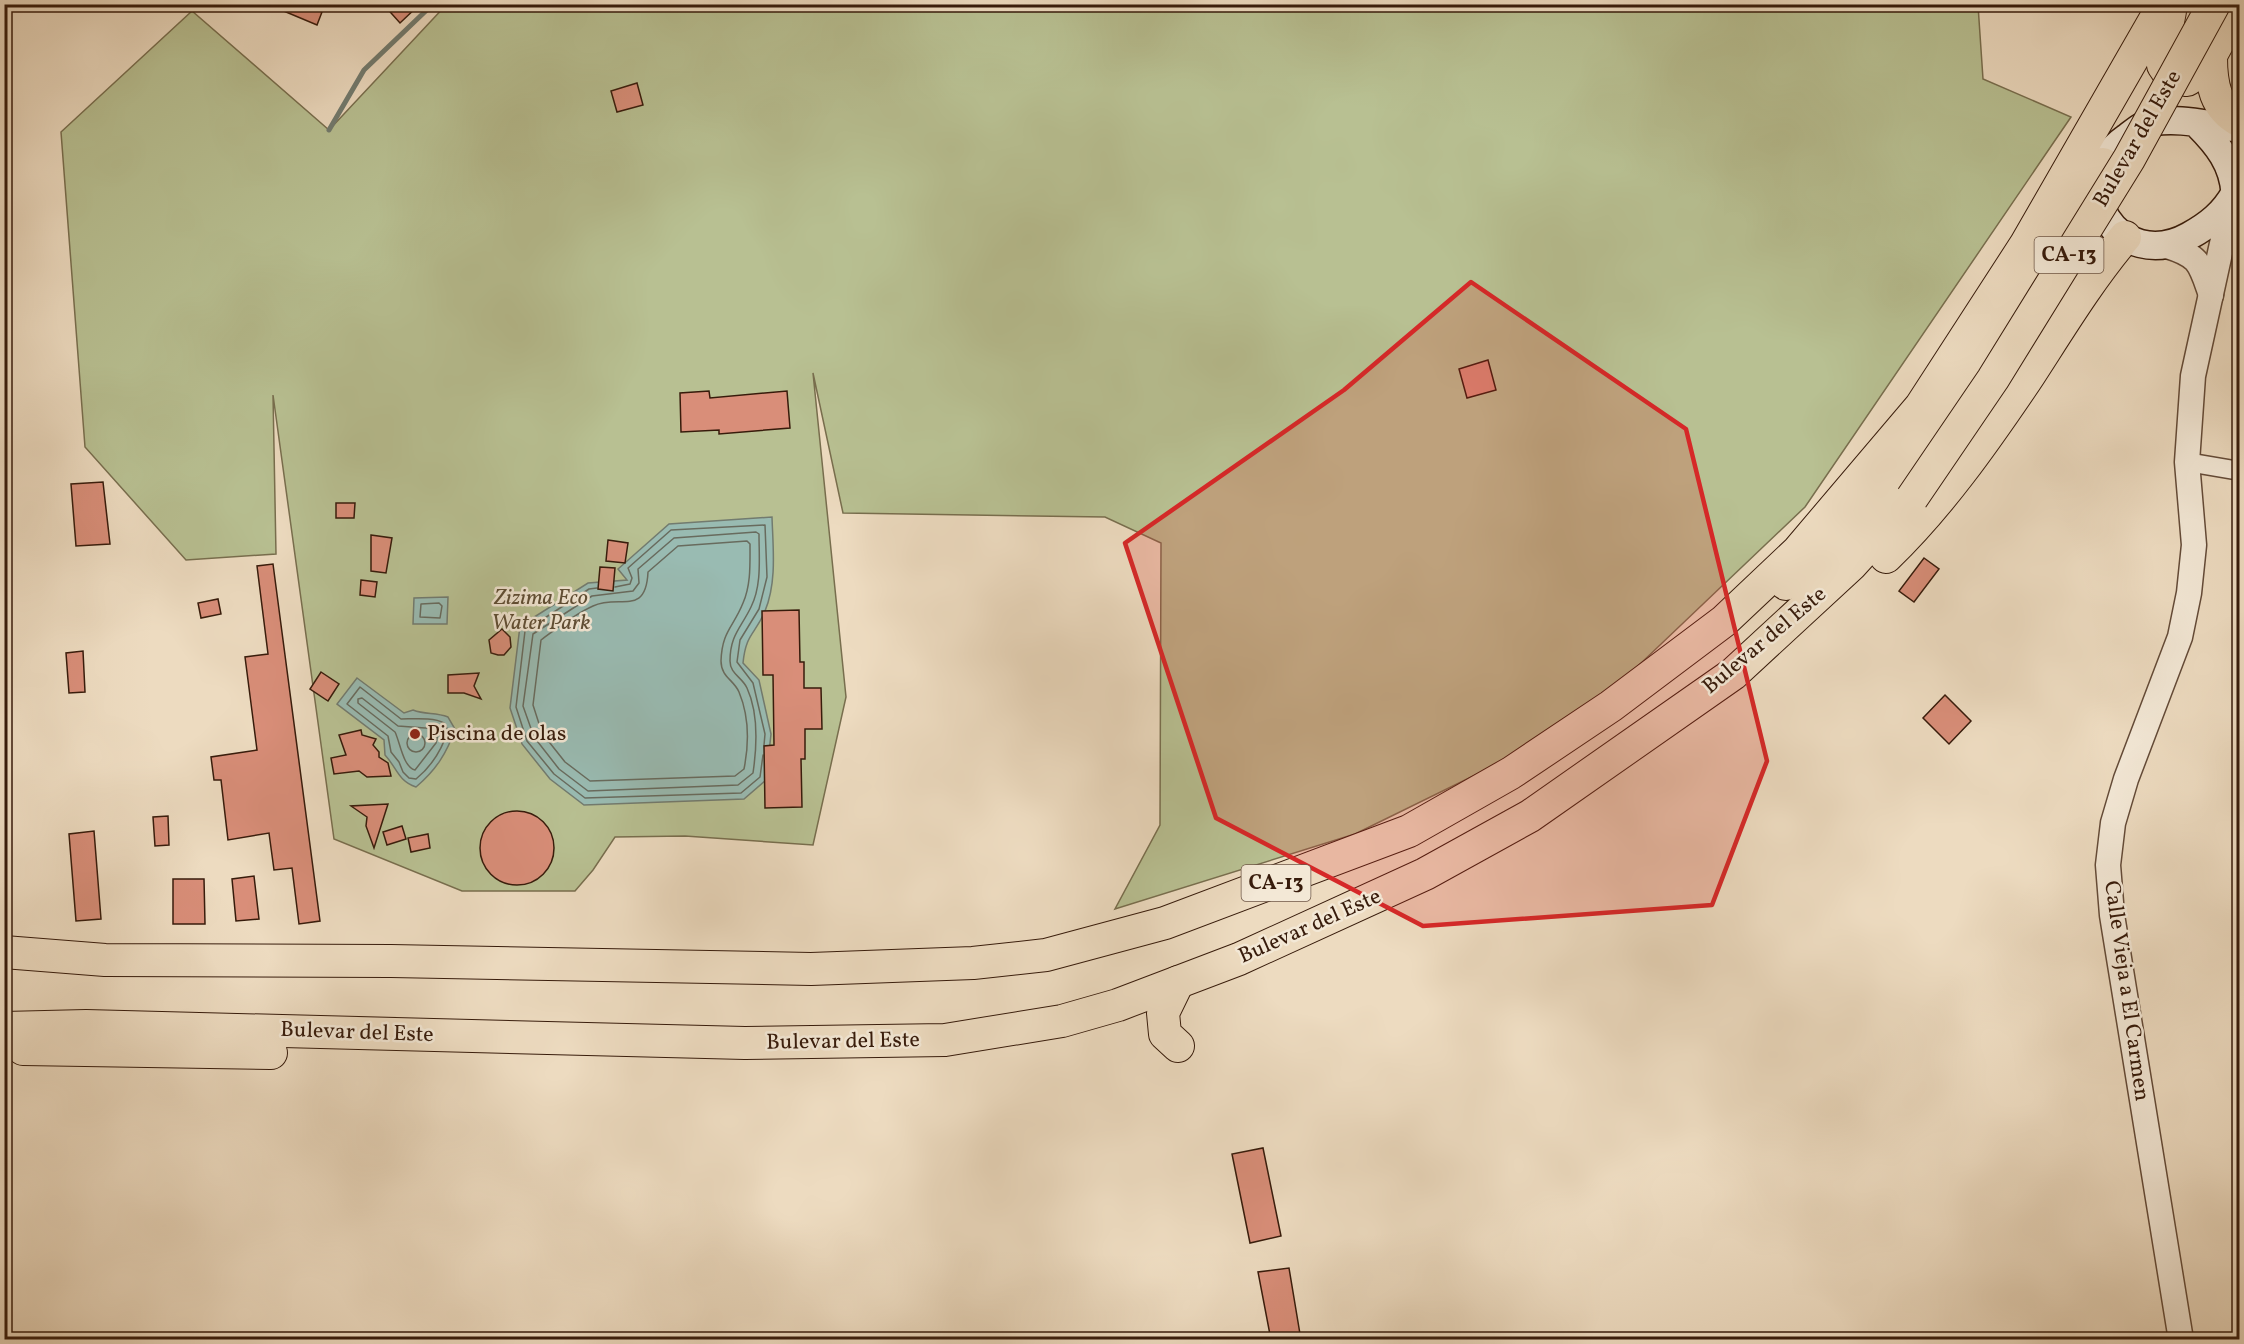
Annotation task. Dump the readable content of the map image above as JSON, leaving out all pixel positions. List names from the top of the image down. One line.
{"streets":{"highway":["Bulevar del Este","CA-13"],"street":["Calle Vieja a El Carmen"]},"parks":["Zizima Eco Water Park"],"places":["Piscina de olas"]}
